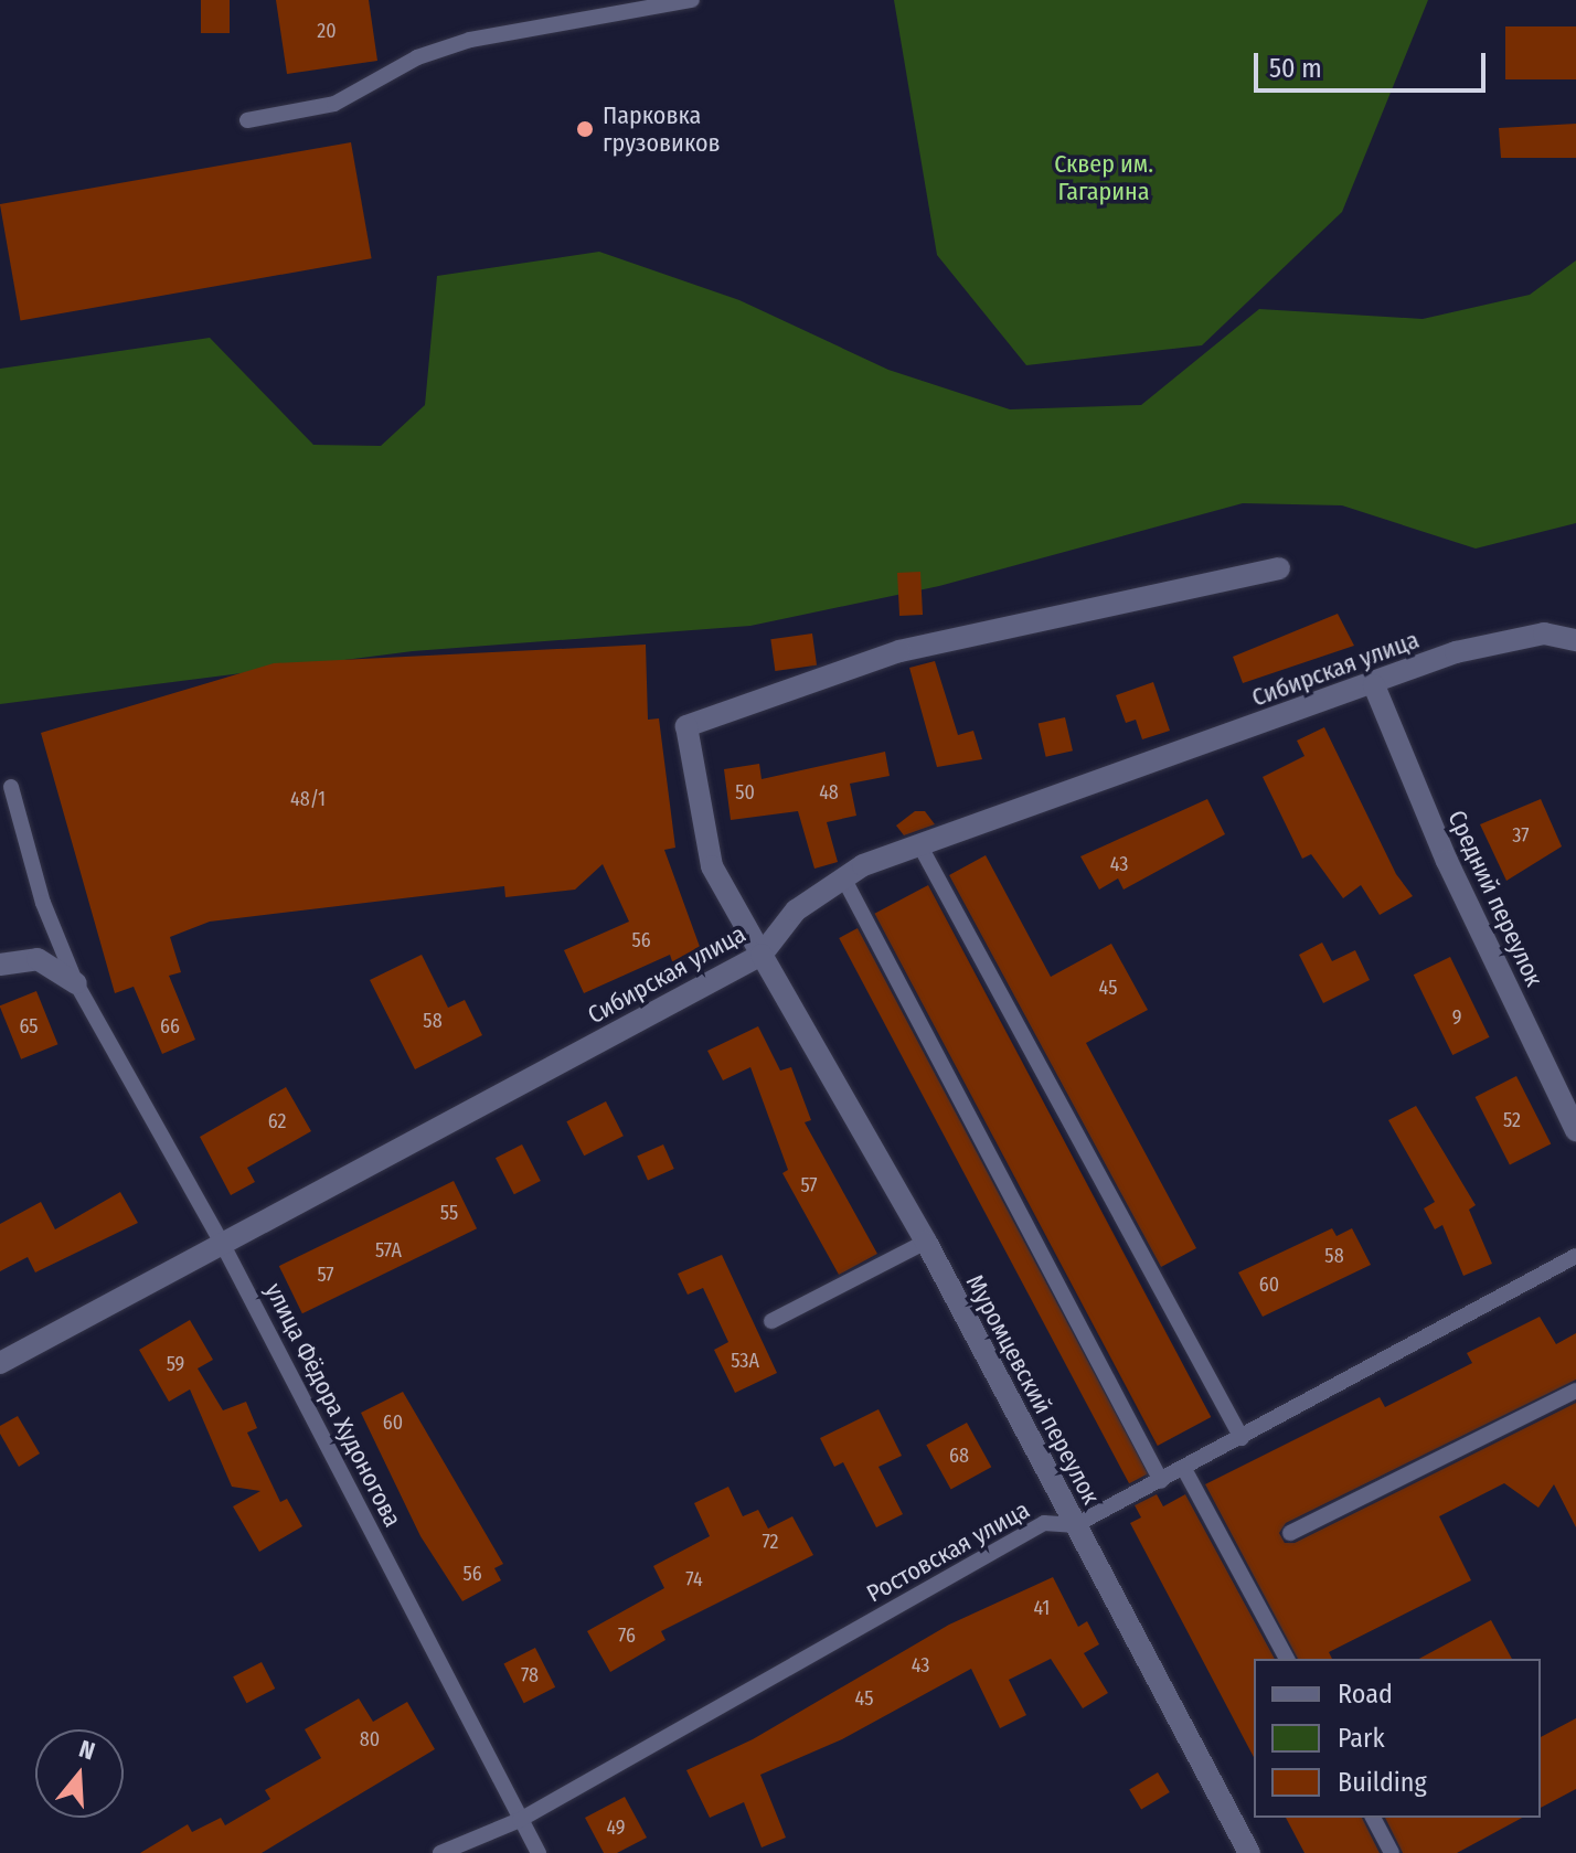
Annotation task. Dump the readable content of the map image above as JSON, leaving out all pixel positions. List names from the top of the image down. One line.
{"streets":{"street":["Сибирская улица","Средний переулок","Муромцевский переулок"],"lane":["улица Фёдора Худоногова","Ростовская улица"]},"crossings":[["Сибирская улица","Средний переулок"],["Сибирская улица","Муромцевский переулок"],["Сибирская улица","улица Фёдора Худоногова"],["Муромцевский переулок","Ростовская улица"],["улица Фёдора Худоногова","Ростовская улица"]],"parks":["Сквер им. Гагарина"],"places":["Парковка грузовиков"],"house_numbers":["20","50","48","48/1","37","43","56","45","9","58","65","66","52","62","57","55","57А","58","57","60","53А","59","60","68","72","56","74","41","76","43","78","45","80","49"],"legend":["Road","Park","Building"],"scale_bar":"50 m","north":"top"}
